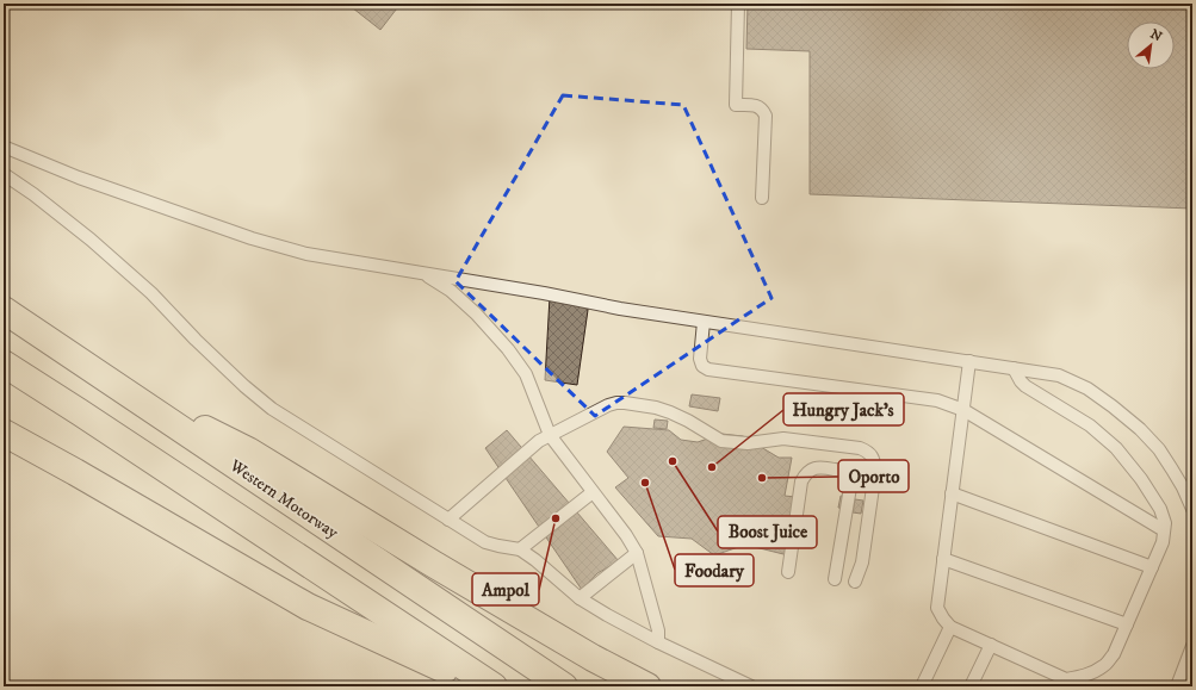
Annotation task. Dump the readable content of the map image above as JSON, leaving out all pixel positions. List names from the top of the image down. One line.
{"streets":{"highway":["Western Motorway"]},"places":["Boost Juice","Hungry Jack's","Oporto","Foodary","Ampol"],"north":"top right"}
